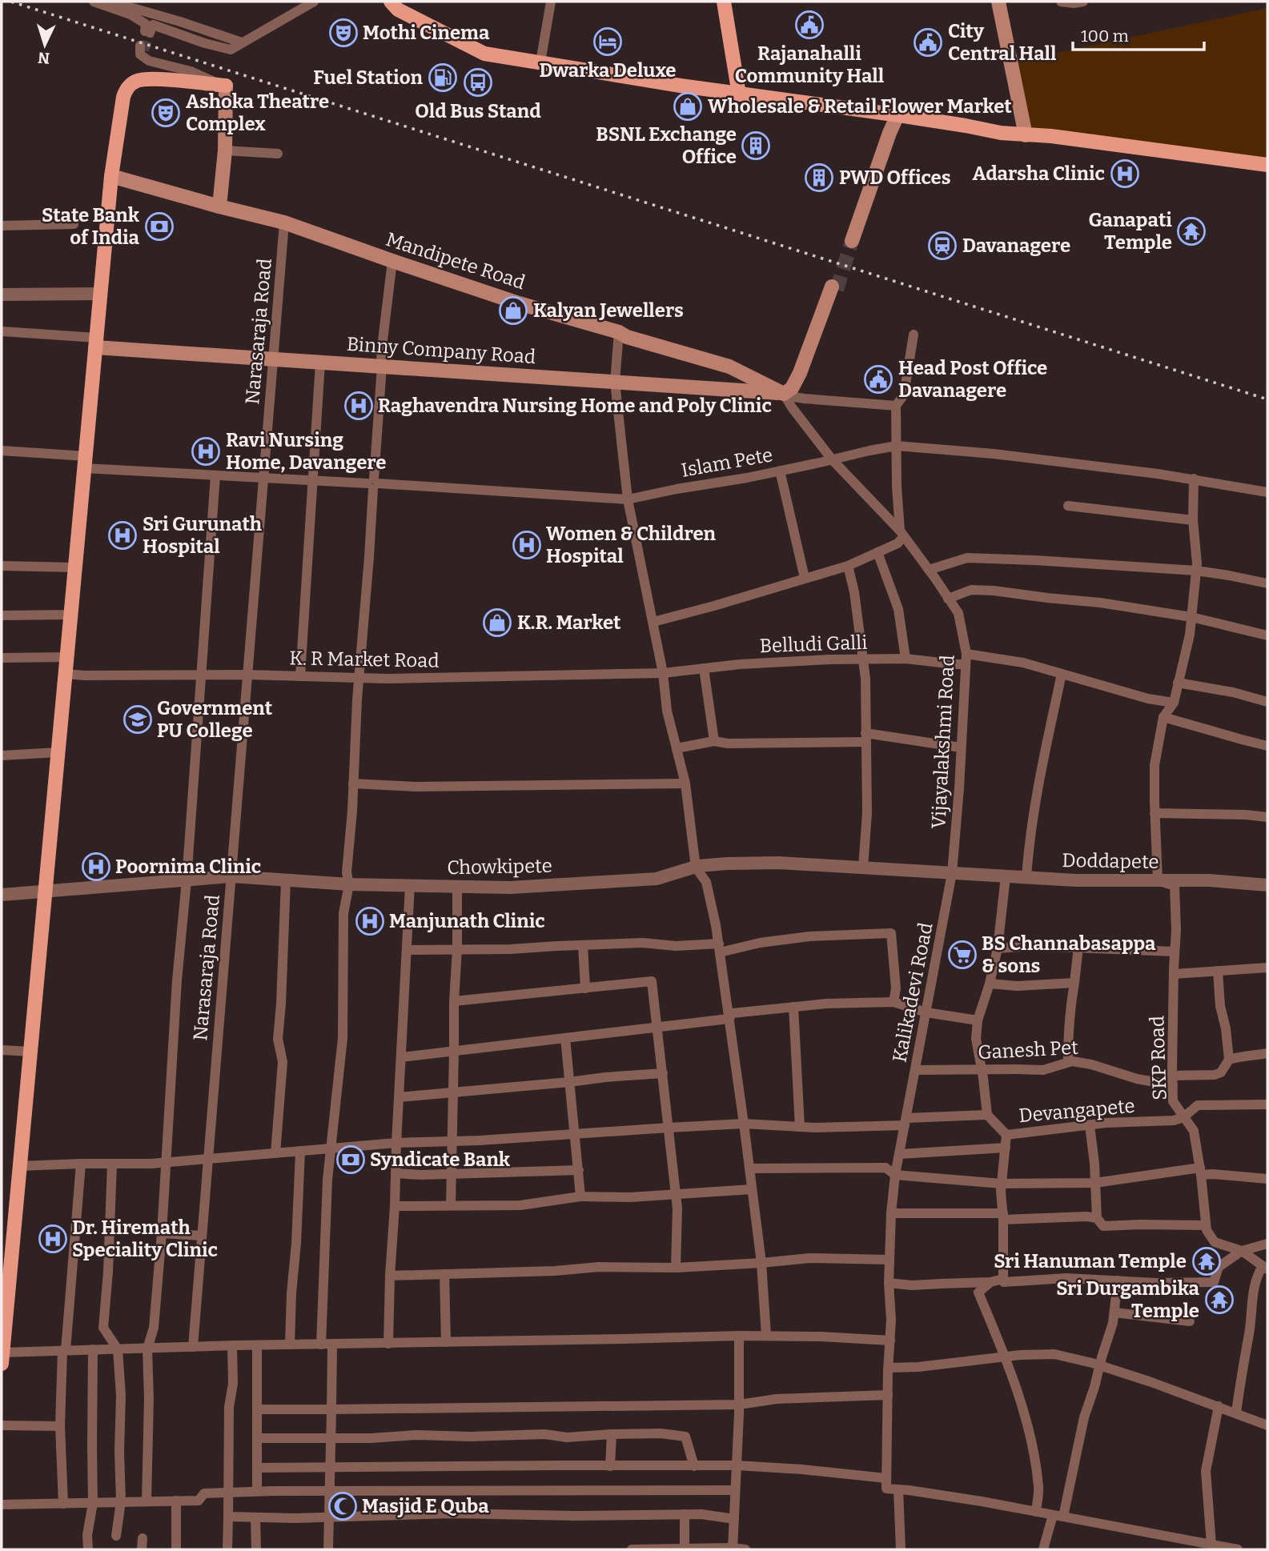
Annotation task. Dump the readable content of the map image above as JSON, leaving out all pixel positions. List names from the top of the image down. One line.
{"streets":{"main road":["Mandipete Road","Binny Company Road"],"street":["Narasaraja Road","Islam Pete","Belludi Galli","K. R Market Road","Vijayalakshmi Road","Doddapete","Chowkipete","Kalikadevi Road","Ganesh Pet","SKP Road","Devangapete"]},"crossings":[["Mandipete Road","Narasaraja Road"],["Mandipete Road","Binny Company Road"],["Mandipete Road","Vijayalakshmi Road"],["Narasaraja Road","Binny Company Road"],["Narasaraja Road","Islam Pete"],["Narasaraja Road","K. R Market Road"],["Narasaraja Road","Chowkipete"],["Binny Company Road","Vijayalakshmi Road"],["Islam Pete","Vijayalakshmi Road"],["Belludi Galli","K. R Market Road"],["Belludi Galli","Vijayalakshmi Road"],["Vijayalakshmi Road","Doddapete"],["Vijayalakshmi Road","Chowkipete"],["Vijayalakshmi Road","Kalikadevi Road"],["Doddapete","Chowkipete"],["Doddapete","Kalikadevi Road"],["Doddapete","SKP Road"],["Chowkipete","Kalikadevi Road"],["Kalikadevi Road","Ganesh Pet"],["Ganesh Pet","SKP Road"],["SKP Road","Devangapete"]],"places":{"public building":["Rajanahalli Community Hall","City Central Hall","Head Post Office Davanagere"],"theatre":["Mothi Cinema","Ashoka Theatre Complex"],"hotel":["Dwarka Deluxe"],"fuel station":["Fuel Station"],"bus stop":["Old Bus Stand"],"shop":["Wholesale & Retail Flower Market","Kalyan Jewellers","K.R. Market"],"building":["BSNL Exchange Office","PWD Offices"],"hospital":["Adarsha Clinic","Raghavendra Nursing Home and Poly Clinic","Ravi Nursing Home, Davangere","Sri Gurunath Hospital","Women & Children Hospital","Poornima Clinic","Manjunath Clinic","Dr. Hiremath Speciality Clinic"],"bank":["State Bank of India","Syndicate Bank"],"temple":["Ganapati Temple","Sri Hanuman Temple","Sri Durgambika Temple"],"station":["Davanagere"],"school or university":["Government PU College"],"supermarket":["BS Channabasappa & sons"],"mosque":["Masjid E Quba"]},"scale_bar":"100 m","north":"bottom"}
